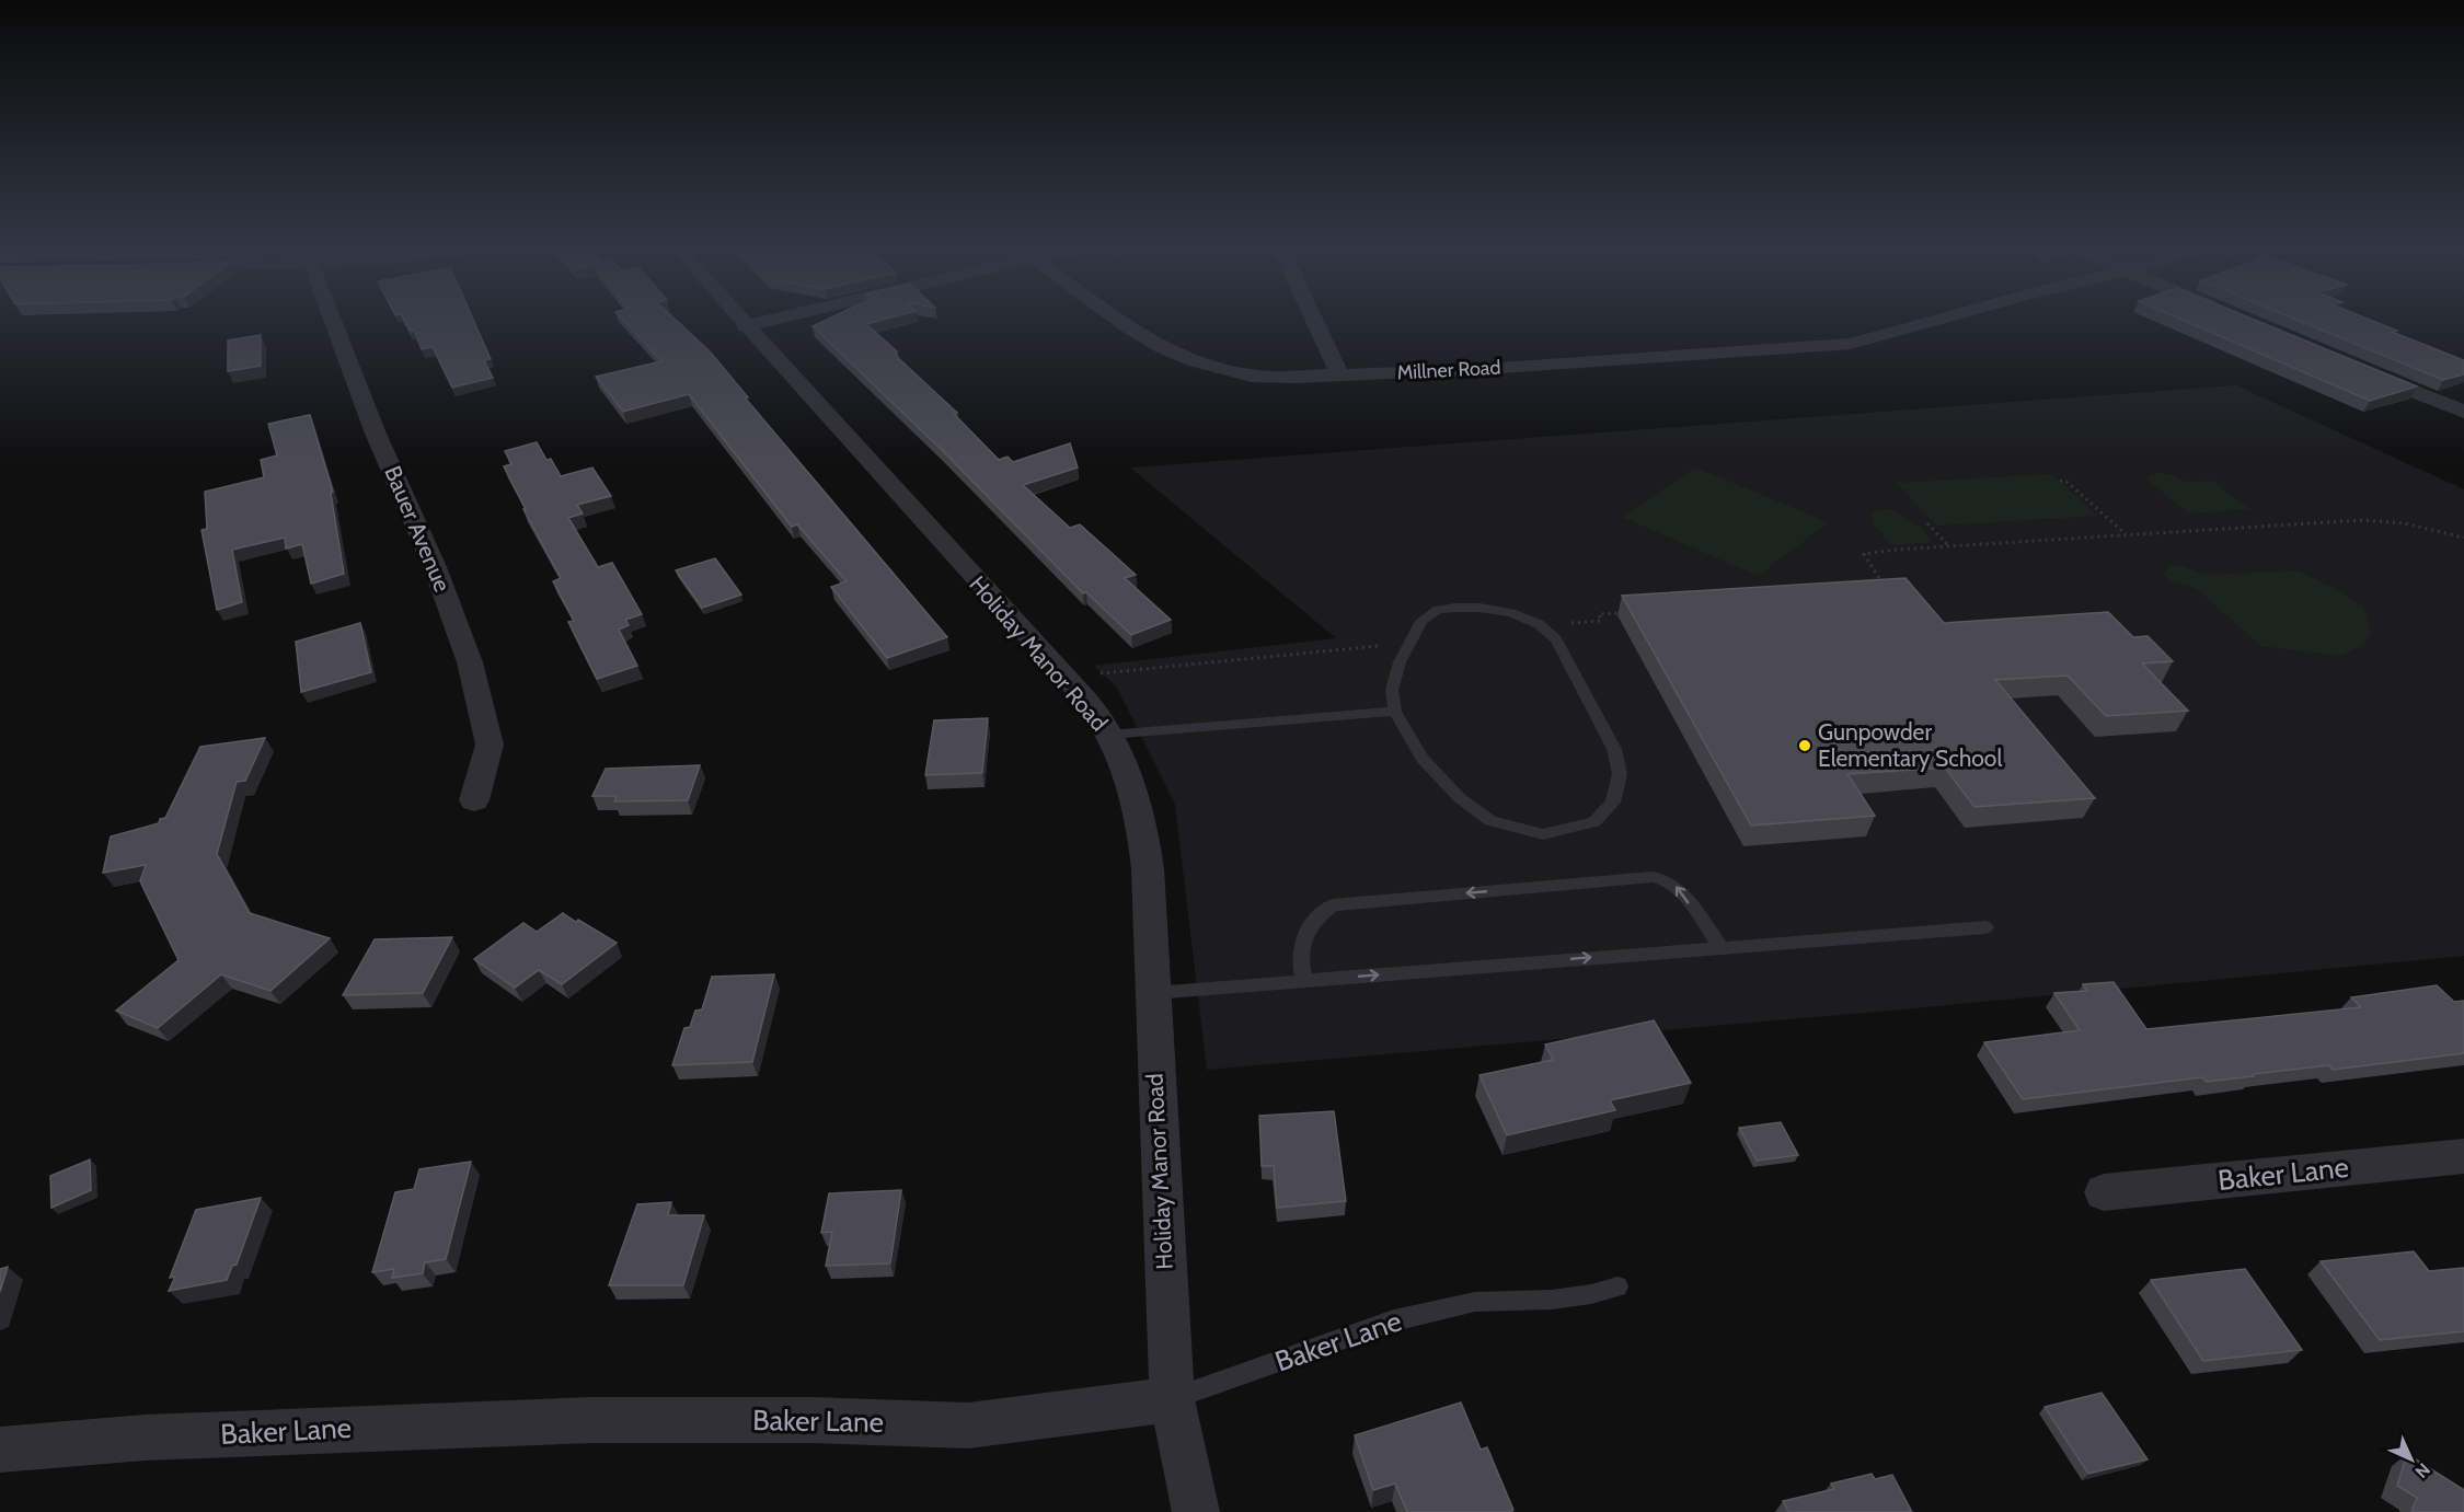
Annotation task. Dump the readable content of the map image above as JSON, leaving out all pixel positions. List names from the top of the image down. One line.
{"streets":{"street":["Millner Road","Bauer Avenue","Holiday Manor Road","Baker Lane"]},"crossings":[["Holiday Manor Road","Baker Lane"]],"places":["Gunpowder Elementary School"],"north":"bottom right"}
